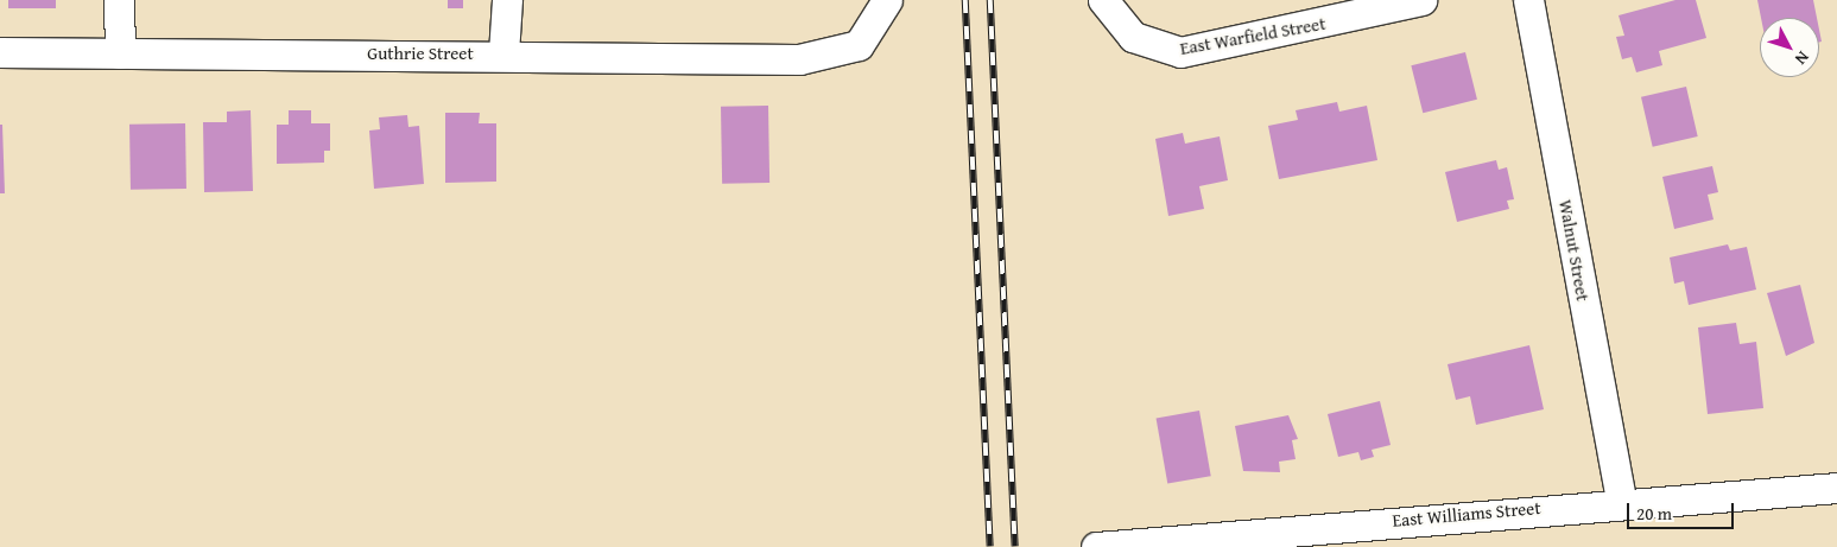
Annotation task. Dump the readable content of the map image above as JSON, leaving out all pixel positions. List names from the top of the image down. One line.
{"streets":{"street":["East Warfield Street","Guthrie Street","Walnut Street","East Williams Street"]},"crossings":[["Walnut Street","East Williams Street"]],"scale_bar":"20 m","north":"bottom right"}
